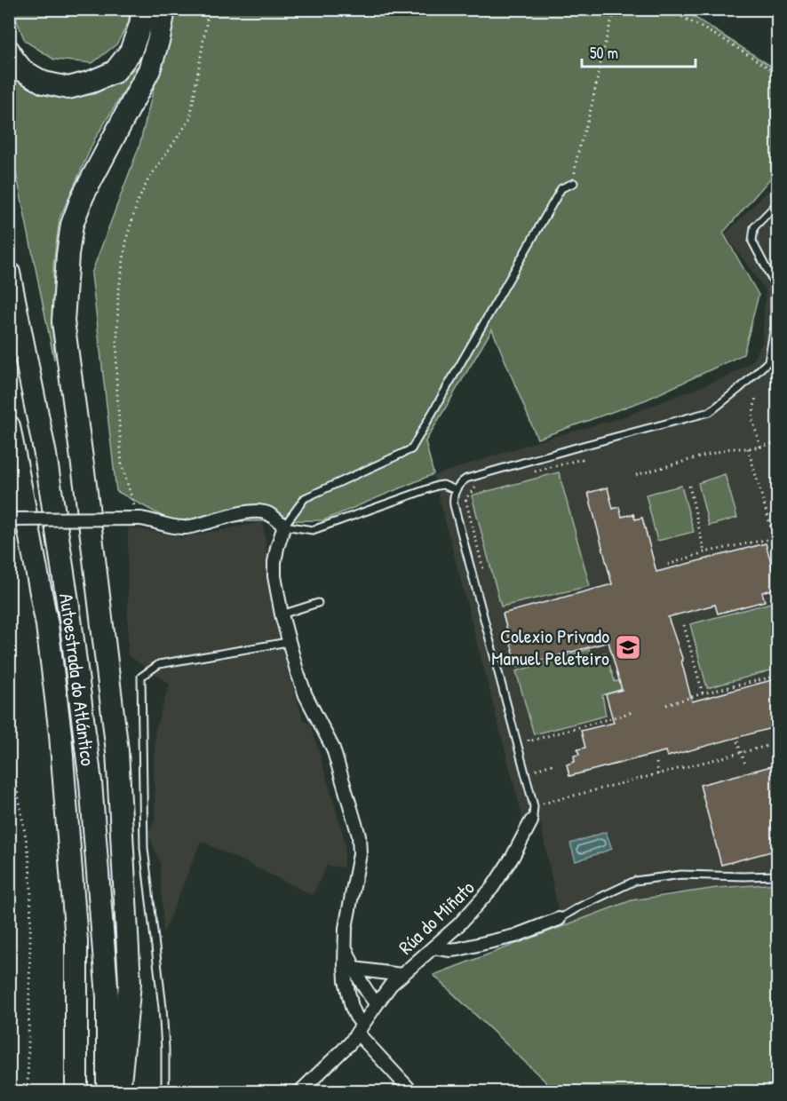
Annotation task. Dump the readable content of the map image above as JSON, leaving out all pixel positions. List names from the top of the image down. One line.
{"streets":{"highway":["Autoestrada do Atlántico"],"street":["Rúa do Miñato"]},"places":{"school or university":["Colexio Privado Manuel Peleteiro"]},"scale_bar":"50 m"}
